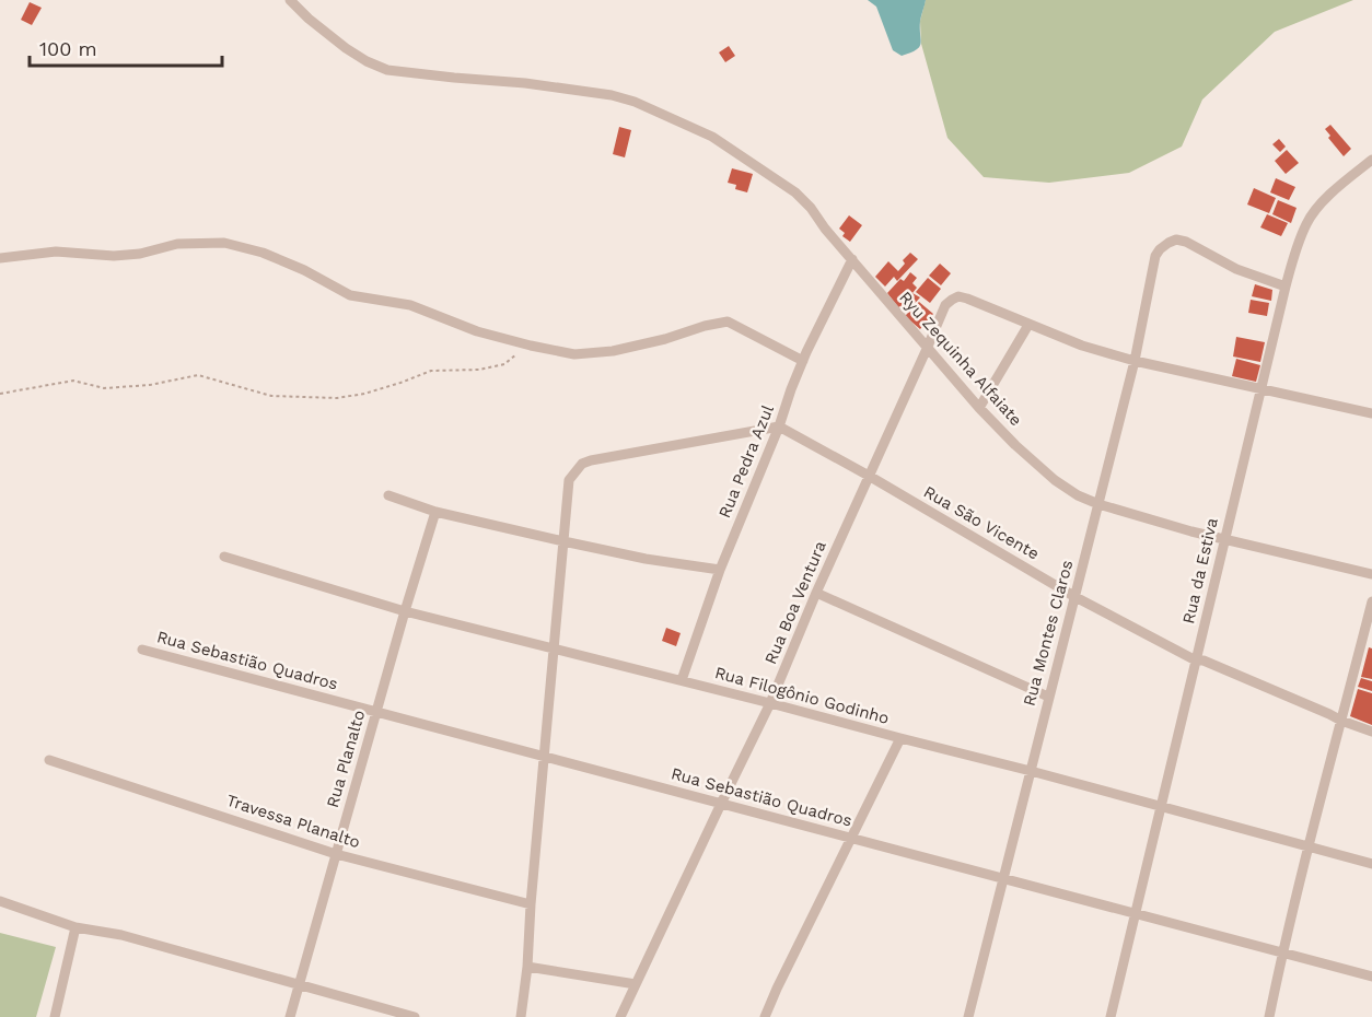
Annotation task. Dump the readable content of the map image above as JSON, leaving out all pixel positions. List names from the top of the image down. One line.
{"streets":{"street":["Ryu Zequinha Alfaiate","Rua Pedra Azul","Rua São Vicente","Rua da Estiva","Rua Boa Ventura","Rua Montes Claros","Rua Sebastião Quadros","Rua Filogônio Godinho","Rua Planalto","Travessa Planalto"]},"crossings":[["Ryu Zequinha Alfaiate","Rua Pedra Azul"],["Ryu Zequinha Alfaiate","Rua da Estiva"],["Ryu Zequinha Alfaiate","Rua Boa Ventura"],["Ryu Zequinha Alfaiate","Rua Montes Claros"],["Rua Pedra Azul","Rua São Vicente"],["Rua Pedra Azul","Rua Filogônio Godinho"],["Rua São Vicente","Rua da Estiva"],["Rua São Vicente","Rua Boa Ventura"],["Rua São Vicente","Rua Montes Claros"],["Rua da Estiva","Rua Montes Claros"],["Rua da Estiva","Rua Sebastião Quadros"],["Rua da Estiva","Rua Filogônio Godinho"],["Rua Boa Ventura","Rua Sebastião Quadros"],["Rua Boa Ventura","Rua Filogônio Godinho"],["Rua Montes Claros","Rua Sebastião Quadros"],["Rua Montes Claros","Rua Filogônio Godinho"],["Rua Sebastião Quadros","Rua Planalto"],["Rua Filogônio Godinho","Rua Planalto"],["Rua Planalto","Travessa Planalto"]],"scale_bar":"100 m"}
